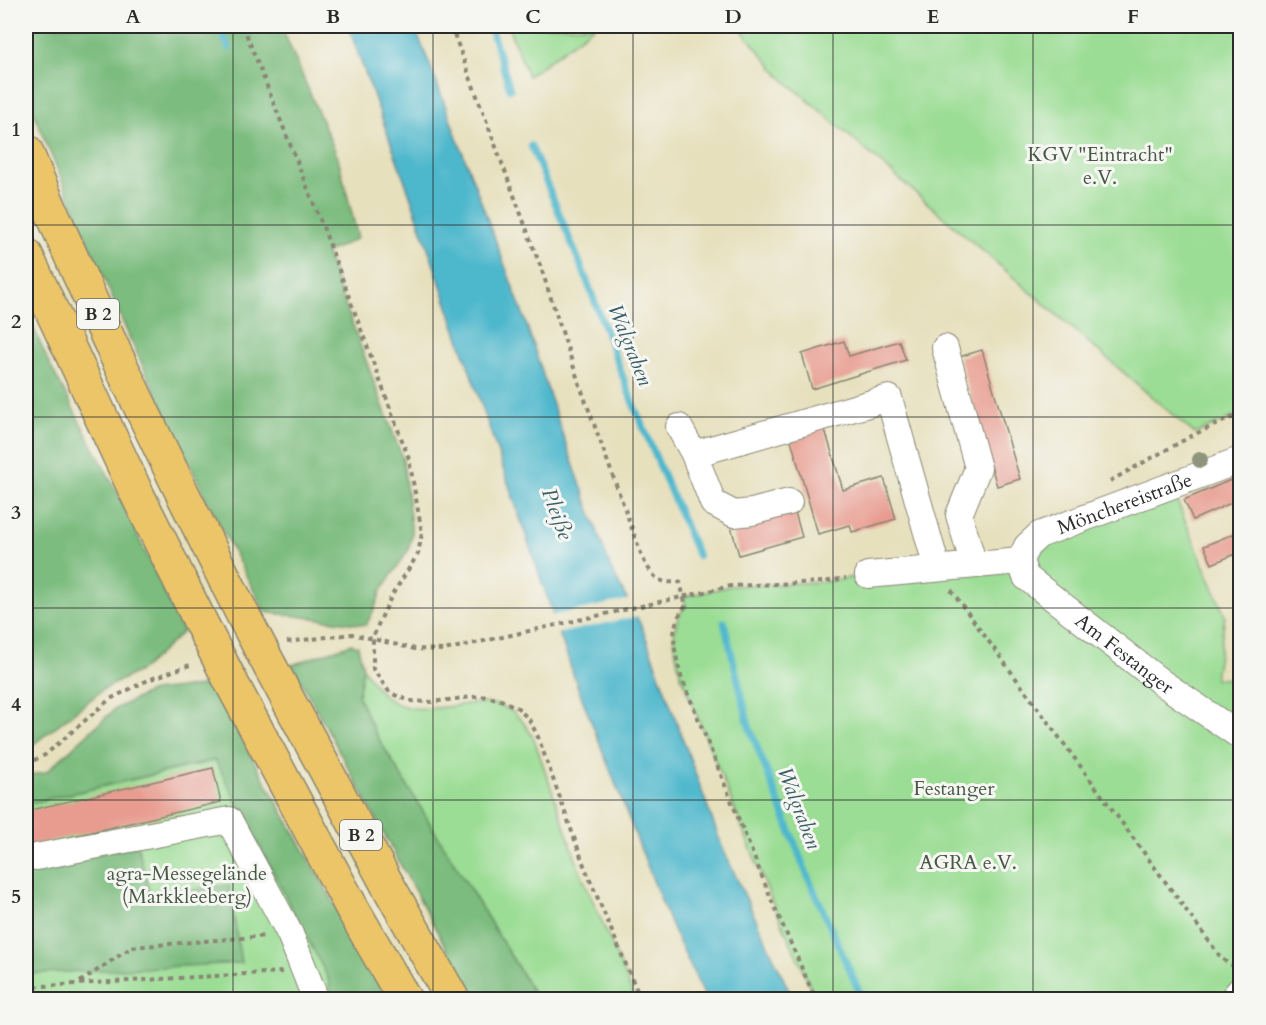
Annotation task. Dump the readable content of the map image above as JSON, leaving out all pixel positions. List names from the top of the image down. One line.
{"streets":{"highway":["B 2"],"street":["Mönchereistraße","Am Festanger"]},"crossings":[["Mönchereistraße","Am Festanger"]],"water":["Walgraben","Pleiße"],"parks":["KGV \"Eintracht\" e.V.","Festanger","AGRA e.V.","agra-Messegelände (Markkleeberg)"],"grid":{"columns":["A","B","C","D","E","F"],"rows":["1","2","3","4","5"]}}
